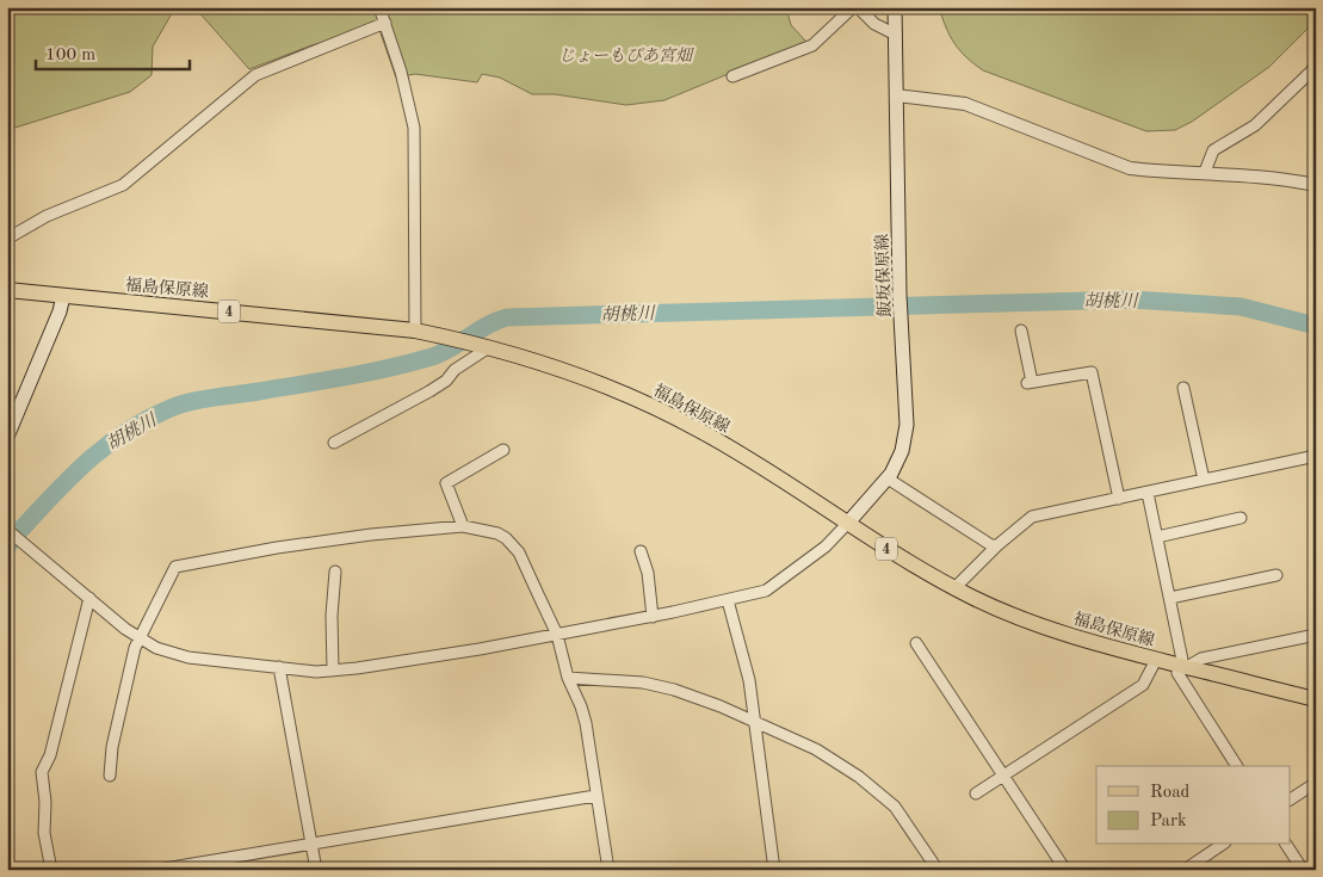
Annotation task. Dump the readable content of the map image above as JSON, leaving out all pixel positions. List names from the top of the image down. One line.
{"streets":{"main road":["飯坂保原線","福島保原線","4"]},"crossings":[["飯坂保原線","福島保原線"]],"water":["胡桃川"],"parks":["じょーもぴあ宮畑"],"legend":["Road","Park"],"scale_bar":"100 m"}
